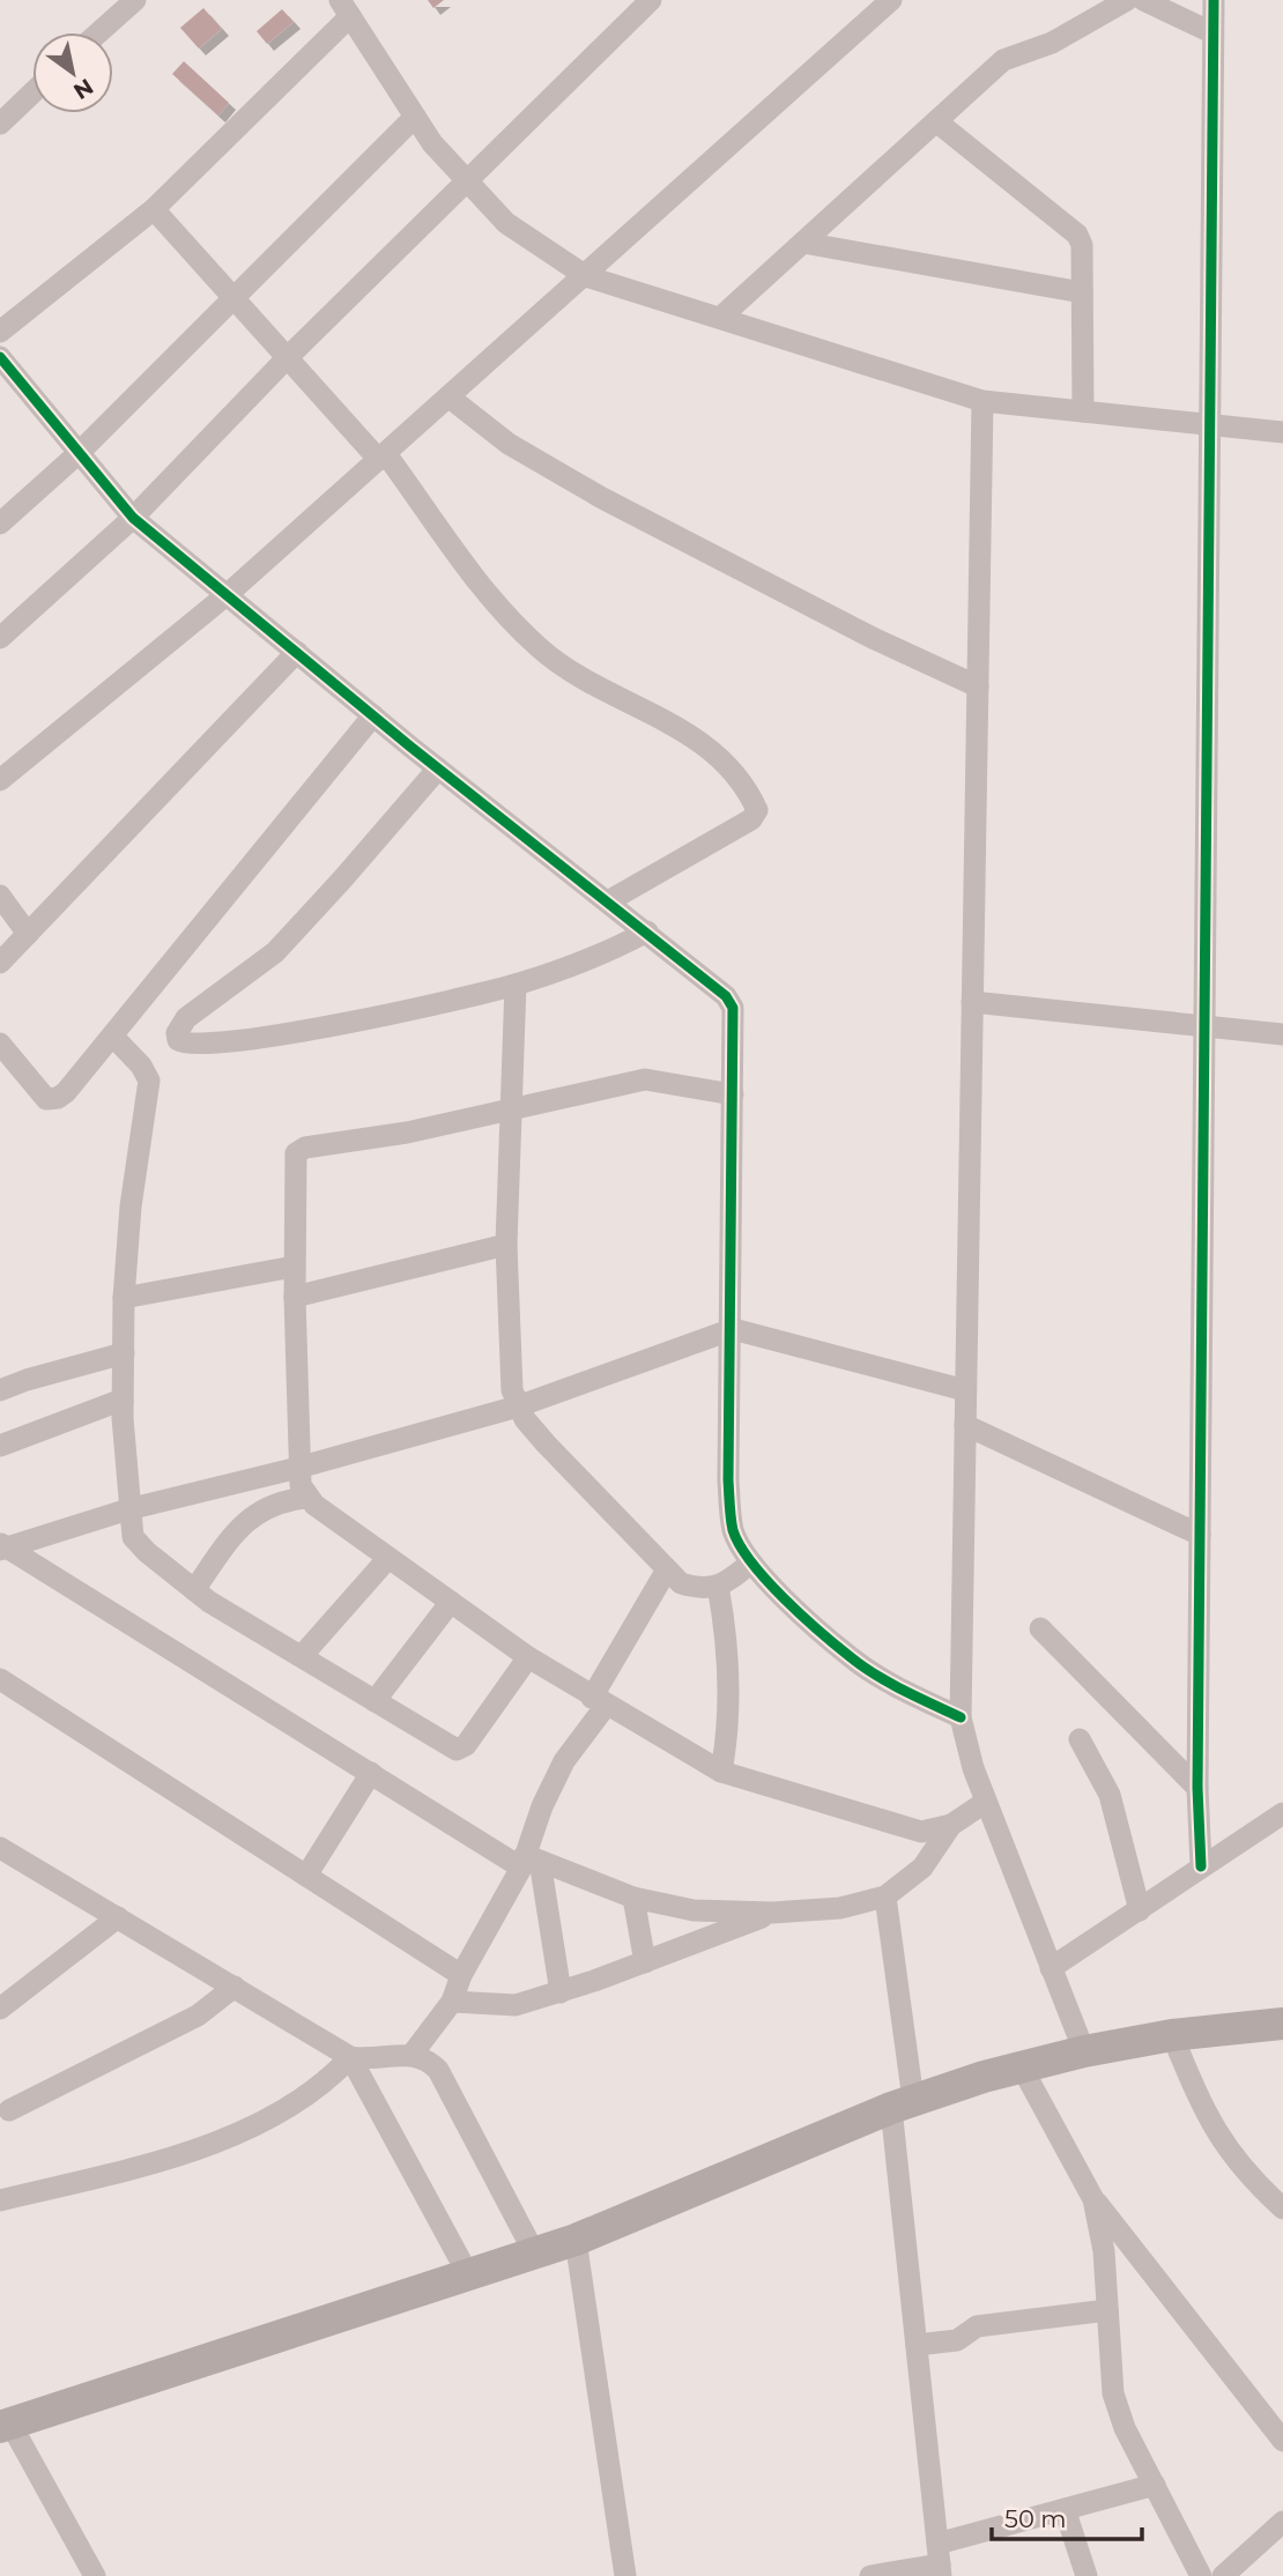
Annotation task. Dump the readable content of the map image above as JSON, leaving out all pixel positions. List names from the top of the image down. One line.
{"scale_bar":"50 m","north":"bottom right"}
